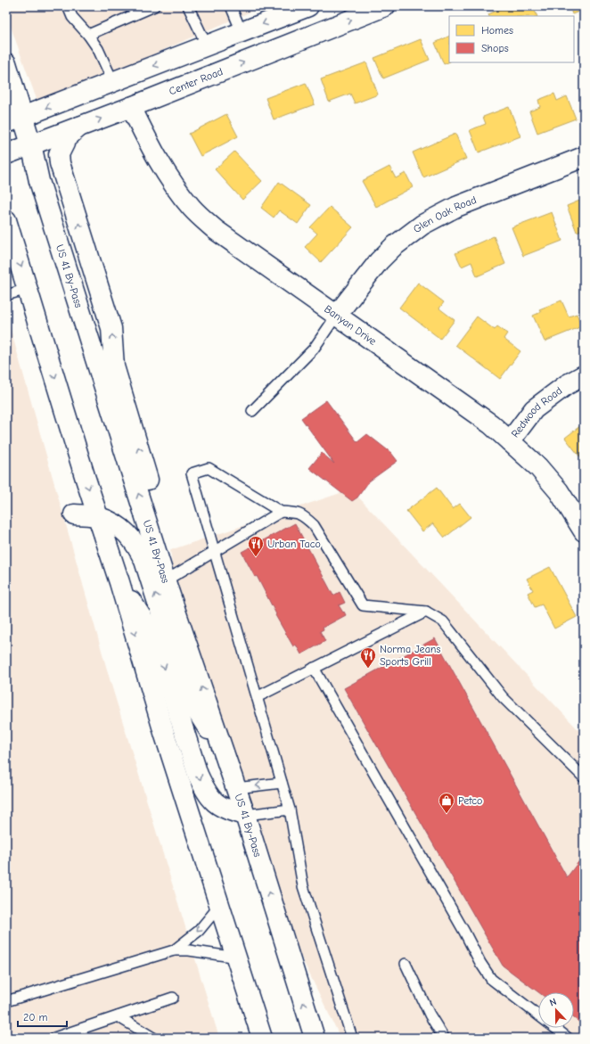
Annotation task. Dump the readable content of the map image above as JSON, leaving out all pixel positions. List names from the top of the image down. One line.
{"streets":{"main road":["Center Road","Glen Oak Road","US 41 By-Pass","Banyan Drive","Redwood Road"]},"crossings":[["Center Road","US 41 By-Pass"],["Center Road","Banyan Drive"],["Glen Oak Road","Banyan Drive"],["Banyan Drive","Redwood Road"]],"places":{"restaurant":["Urban Taco","Norma Jeans Sports Grill"],"shop":["Petco"]},"legend":["Homes","Shops"],"scale_bar":"20 m","north":"top"}
